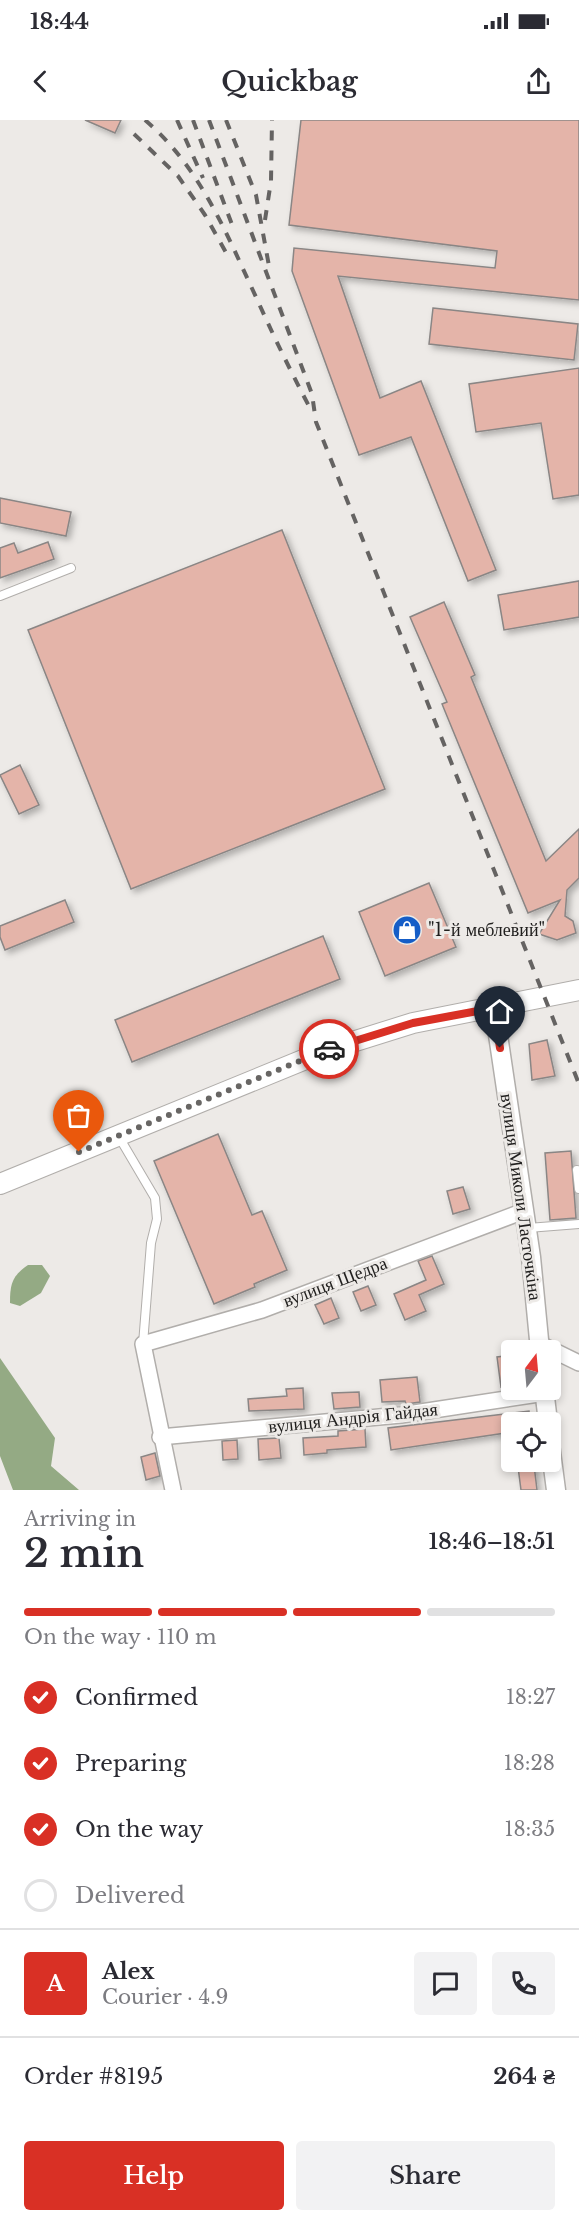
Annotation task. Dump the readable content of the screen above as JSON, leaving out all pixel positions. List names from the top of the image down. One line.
{"streets":{"street":["вулиця Миколи Ласточкіна","вулиця Щедра","вулиця Андрія Гайдая"]},"crossings":[["вулиця Миколи Ласточкіна","вулиця Щедра"]],"places":{"shop":["\"1-й меблевий\""]},"north":"top","page":{"status":"18:44","header":"Quickbag","heading":["2 min","Arriving in","18:46–18:51"],"panel":["Alex","Courier · 4.9","Order #8195","264 ₴"],"bar":"On the way · 110 m","list":[["Confirmed","18:27"],["Preparing","18:28"],["On the way","18:35"],"Delivered"],"round":"A","buttons":["Help","Share"]}}
